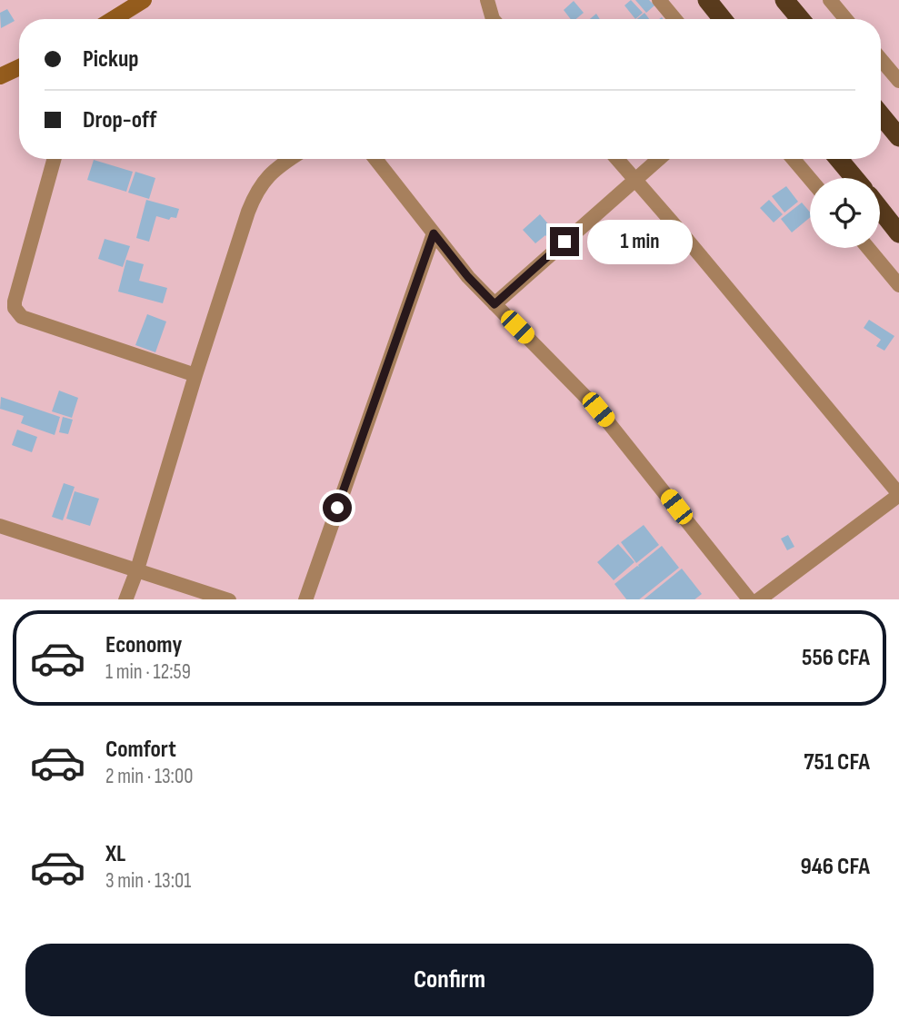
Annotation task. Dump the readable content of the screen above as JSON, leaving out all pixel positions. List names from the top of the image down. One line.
{"page":{"banner":["Pickup","Drop-off"],"bubble":"1 min","list":[{"name":"Economy","note":"1 min · 12:59","value":"556 CFA"},{"name":"Comfort","note":"2 min · 13:00","value":"751 CFA"},{"name":"XL","note":"3 min · 13:01","value":"946 CFA"}],"buttons":"Confirm"}}
